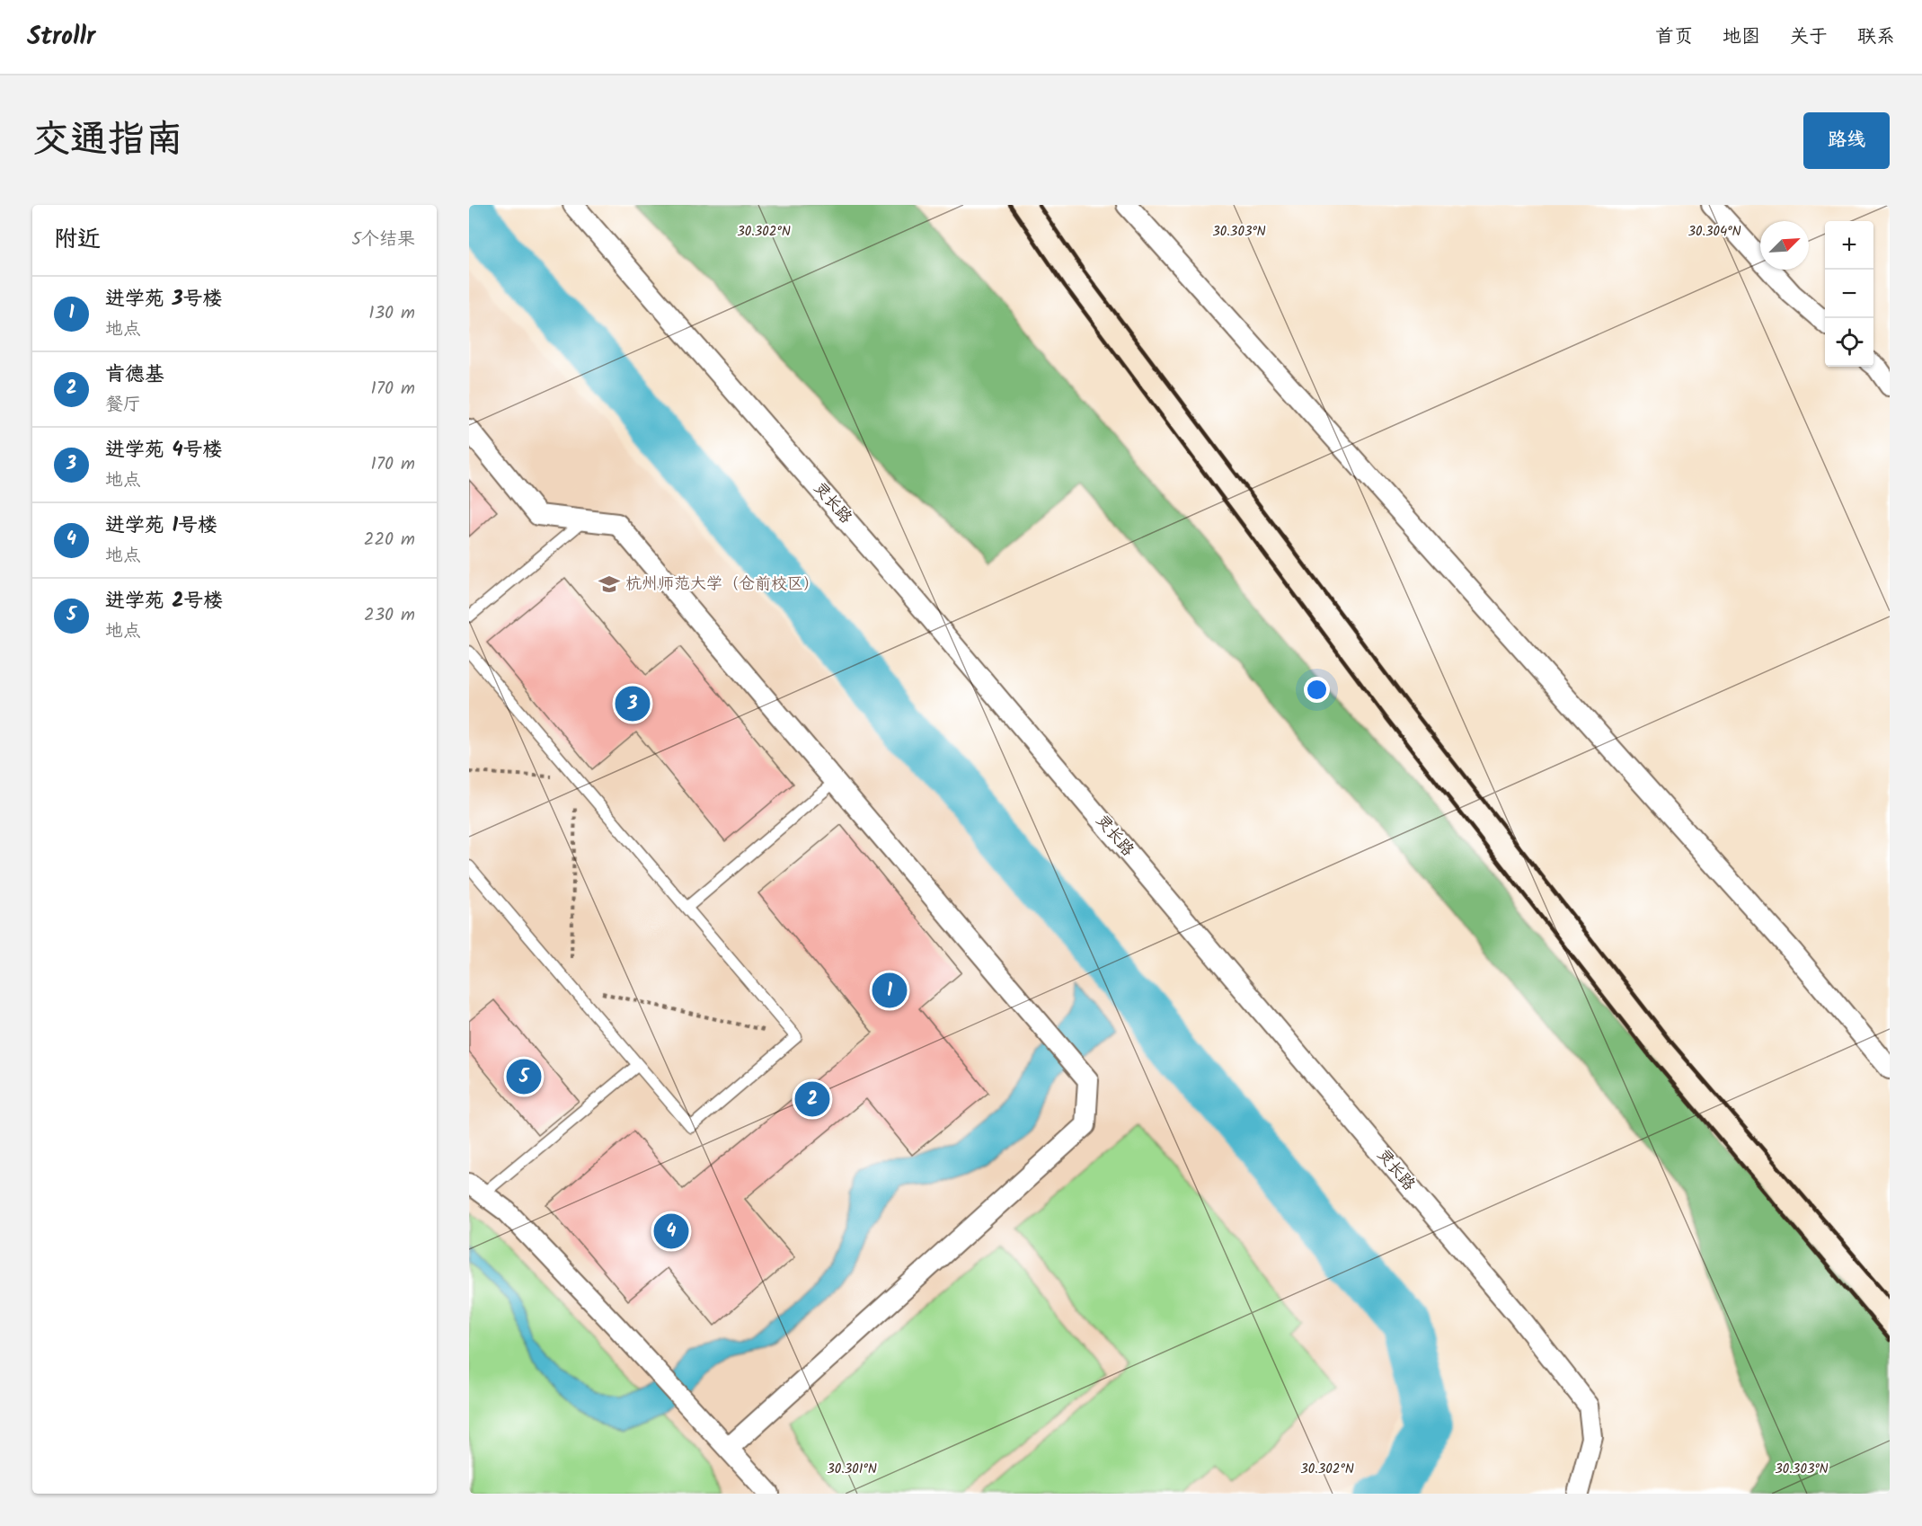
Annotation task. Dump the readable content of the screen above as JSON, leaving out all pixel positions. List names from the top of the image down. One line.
{"streets":{"street":["灵长路"]},"places":{"school or university":["杭州师范大学（仓前校区）"]},"north":"top right","page":{"header":"Strollr","nav":["首页","地图","关于","联系"],"title":"交通指南","buttons":"路线","heading":["附近","5个结果"],"map_buttons":["+","−"],"list":[{"mark":"1","name":"进学苑 3号楼","note":"地点","value":"130 m"},{"mark":"2","name":"肯德基","note":"餐厅","value":"170 m"},{"mark":"3","name":"进学苑 4号楼","note":"地点","value":"170 m"},{"mark":"4","name":"进学苑 1号楼","note":"地点","value":"220 m"},{"mark":"5","name":"进学苑 2号楼","note":"地点","value":"230 m"}],"pins":["3","1","5","2","4"]},"coordinates":["30.302°N","30.303°N","30.304°N","30.301°N"]}
